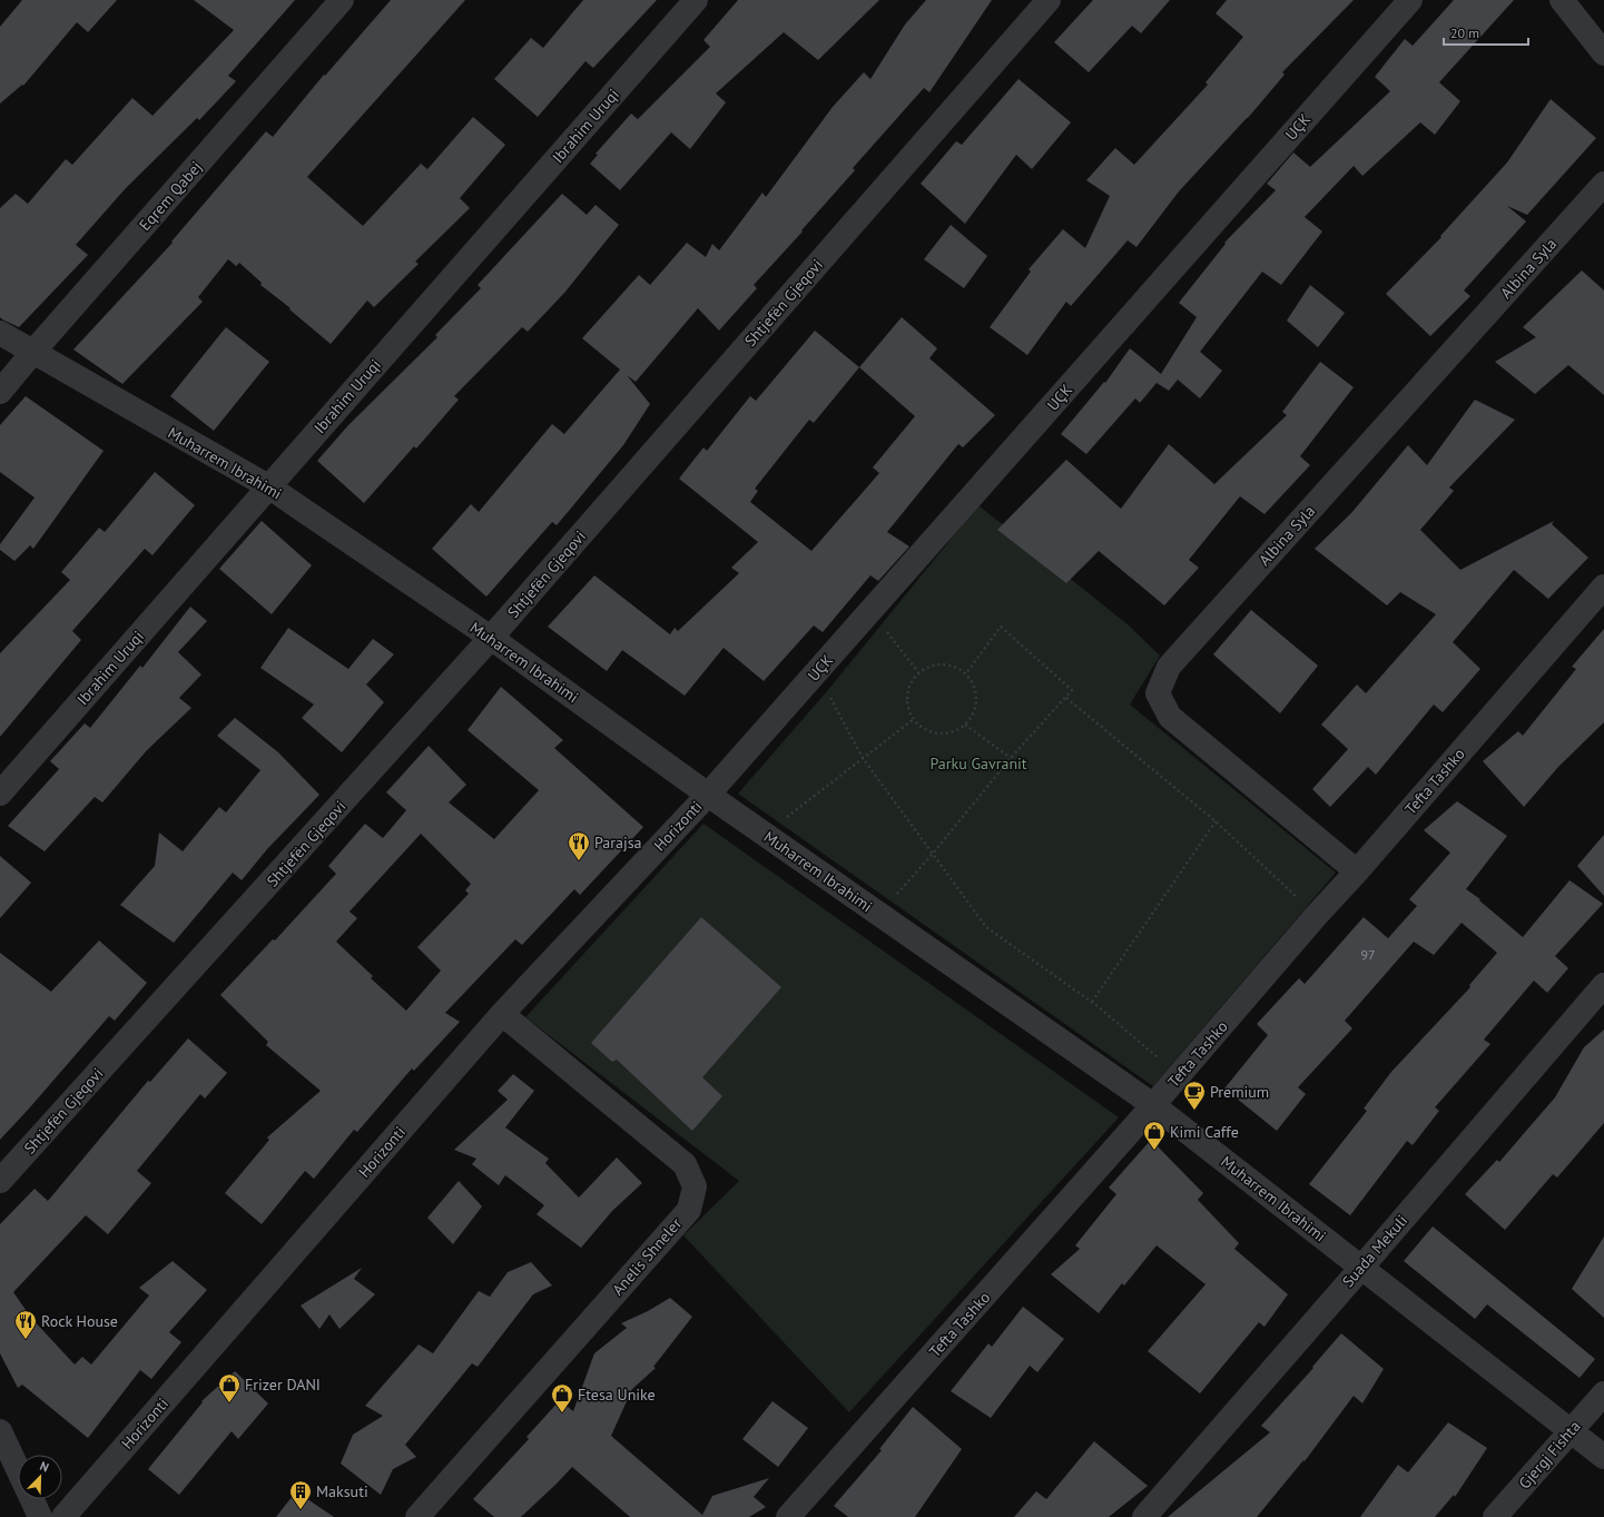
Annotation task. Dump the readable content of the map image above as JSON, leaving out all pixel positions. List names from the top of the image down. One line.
{"streets":{"street":["Ibrahim Uruqi","UÇK","Eqrem Qabej","Albina Syla","Shtjefën Gjeqovi","Muharrem Ibrahimi","Tefta Tashko","Horizonti","Suada Mekuli","Anelis Shneler","Gjergj Fishta"]},"crossings":[["Ibrahim Uruqi","Muharrem Ibrahimi"],["UÇK","Muharrem Ibrahimi"],["UÇK","Horizonti"],["Eqrem Qabej","Muharrem Ibrahimi"],["Albina Syla","Tefta Tashko"],["Shtjefën Gjeqovi","Muharrem Ibrahimi"],["Muharrem Ibrahimi","Tefta Tashko"],["Muharrem Ibrahimi","Horizonti"],["Muharrem Ibrahimi","Suada Mekuli"],["Muharrem Ibrahimi","Gjergj Fishta"],["Horizonti","Anelis Shneler"]],"parks":["Parku Gavranit"],"places":{"restaurant":["Parajsa","Rock House"],"cafe":["Premium"],"shop":["Kimi Caffe","Frizer DANI","Ftesa Unike"],"building":["Maksuti"]},"house_numbers":["97"],"scale_bar":"20 m","north":"top right"}
